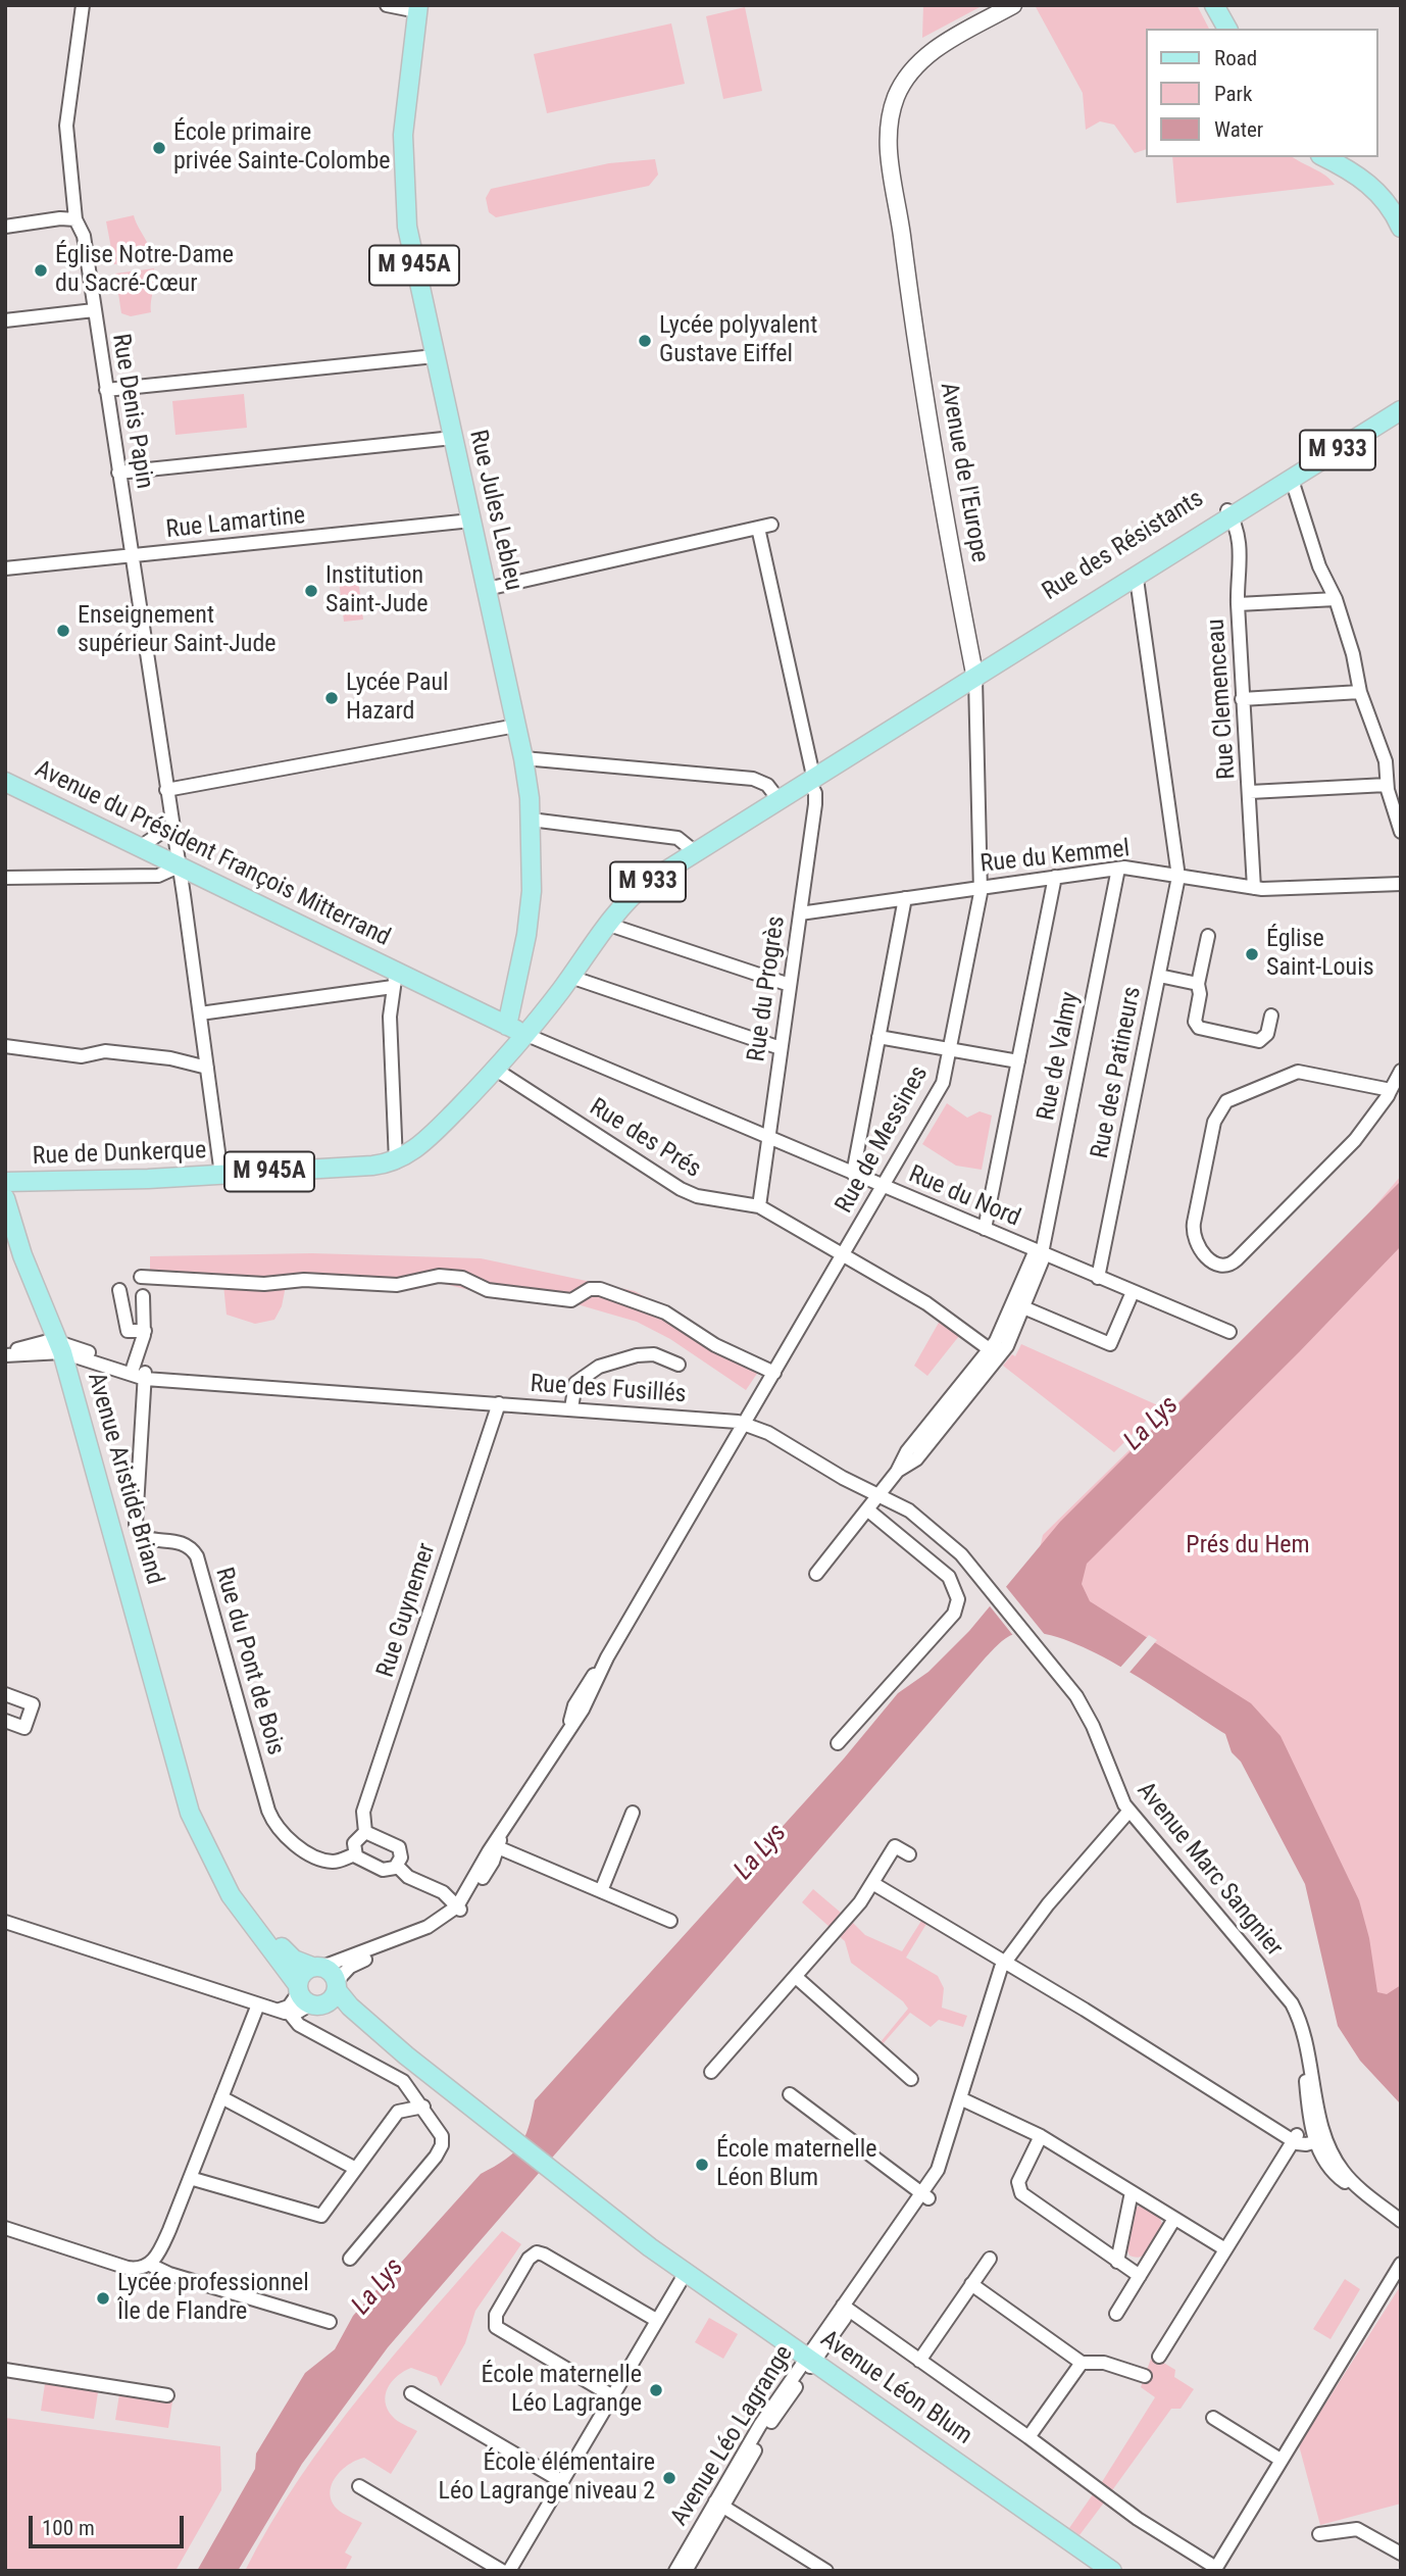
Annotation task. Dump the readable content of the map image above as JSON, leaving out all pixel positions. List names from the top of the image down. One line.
{"streets":{"main road":["M 945A","M 933","Rue Jules Lebleu","Rue des Résistants","Avenue du Président François Mitterrand","Rue de Dunkerque","Avenue Aristide Briand","Avenue Léon Blum"],"street":["Rue Denis Papin","Avenue de l'Europe","Rue Lamartine","Rue Clemenceau","Rue du Kemmel","Rue du Progrès","Rue de Valmy","Rue des Patineurs","Rue des Prés","Rue de Messines","Rue du Nord","Rue des Fusillés","Rue Guynemer","Rue du Pont de Bois","Avenue Marc Sangnier","Avenue Léo Lagrange"]},"crossings":[["Rue Denis Papin","Rue Lamartine"],["Rue Denis Papin","Avenue du Président François Mitterrand"],["Rue Denis Papin","Rue de Dunkerque"],["Avenue de l'Europe","Rue des Résistants"],["Avenue de l'Europe","Rue de Messines"],["Rue Jules Lebleu","Rue Lamartine"],["Rue Jules Lebleu","Avenue du Président François Mitterrand"],["Rue des Résistants","Rue Clemenceau"],["Rue des Résistants","Avenue du Président François Mitterrand"],["Rue des Résistants","Rue du Progrès"],["Rue des Résistants","Rue des Patineurs"],["Rue des Résistants","Rue de Messines"],["Rue des Résistants","Rue de Dunkerque"],["Rue des Résistants","Rue du Nord"],["Rue Clemenceau","Rue du Kemmel"],["Avenue du Président François Mitterrand","Rue de Dunkerque"],["Avenue du Président François Mitterrand","Rue du Nord"],["Rue du Kemmel","Rue du Progrès"],["Rue du Kemmel","Rue de Valmy"],["Rue du Kemmel","Rue des Patineurs"],["Rue du Kemmel","Rue de Messines"],["Rue du Progrès","Rue des Prés"],["Rue du Progrès","Rue du Nord"],["Rue de Valmy","Rue du Nord"],["Rue des Patineurs","Rue du Nord"],["Rue des Prés","Rue de Messines"],["Rue des Prés","Rue de Dunkerque"],["Rue de Messines","Rue du Nord"],["Rue de Messines","Rue des Fusillés"],["Rue de Dunkerque","Rue du Nord"],["Rue des Fusillés","Avenue Aristide Briand"],["Rue des Fusillés","Rue Guynemer"],["Rue des Fusillés","Rue du Pont de Bois"],["Rue des Fusillés","Avenue Marc Sangnier"],["Avenue Aristide Briand","Avenue Léon Blum"],["Rue Guynemer","Rue du Pont de Bois"],["Avenue Marc Sangnier","Avenue Léo Lagrange"],["Avenue Léon Blum","Avenue Léo Lagrange"]],"water":["La Lys"],"parks":["Prés du Hem"],"places":["École primaire privée Sainte-Colombe","Église Notre-Dame du Sacré-Cœur","Lycée polyvalent Gustave Eiffel","Institution Saint-Jude","Enseignement supérieur Saint-Jude","Lycée Paul Hazard","Église Saint-Louis","École maternelle Léon Blum","Lycée professionnel Île de Flandre","École maternelle Léo Lagrange","École élémentaire Léo Lagrange niveau 2"],"legend":["Road","Park","Water"],"scale_bar":"100 m"}
